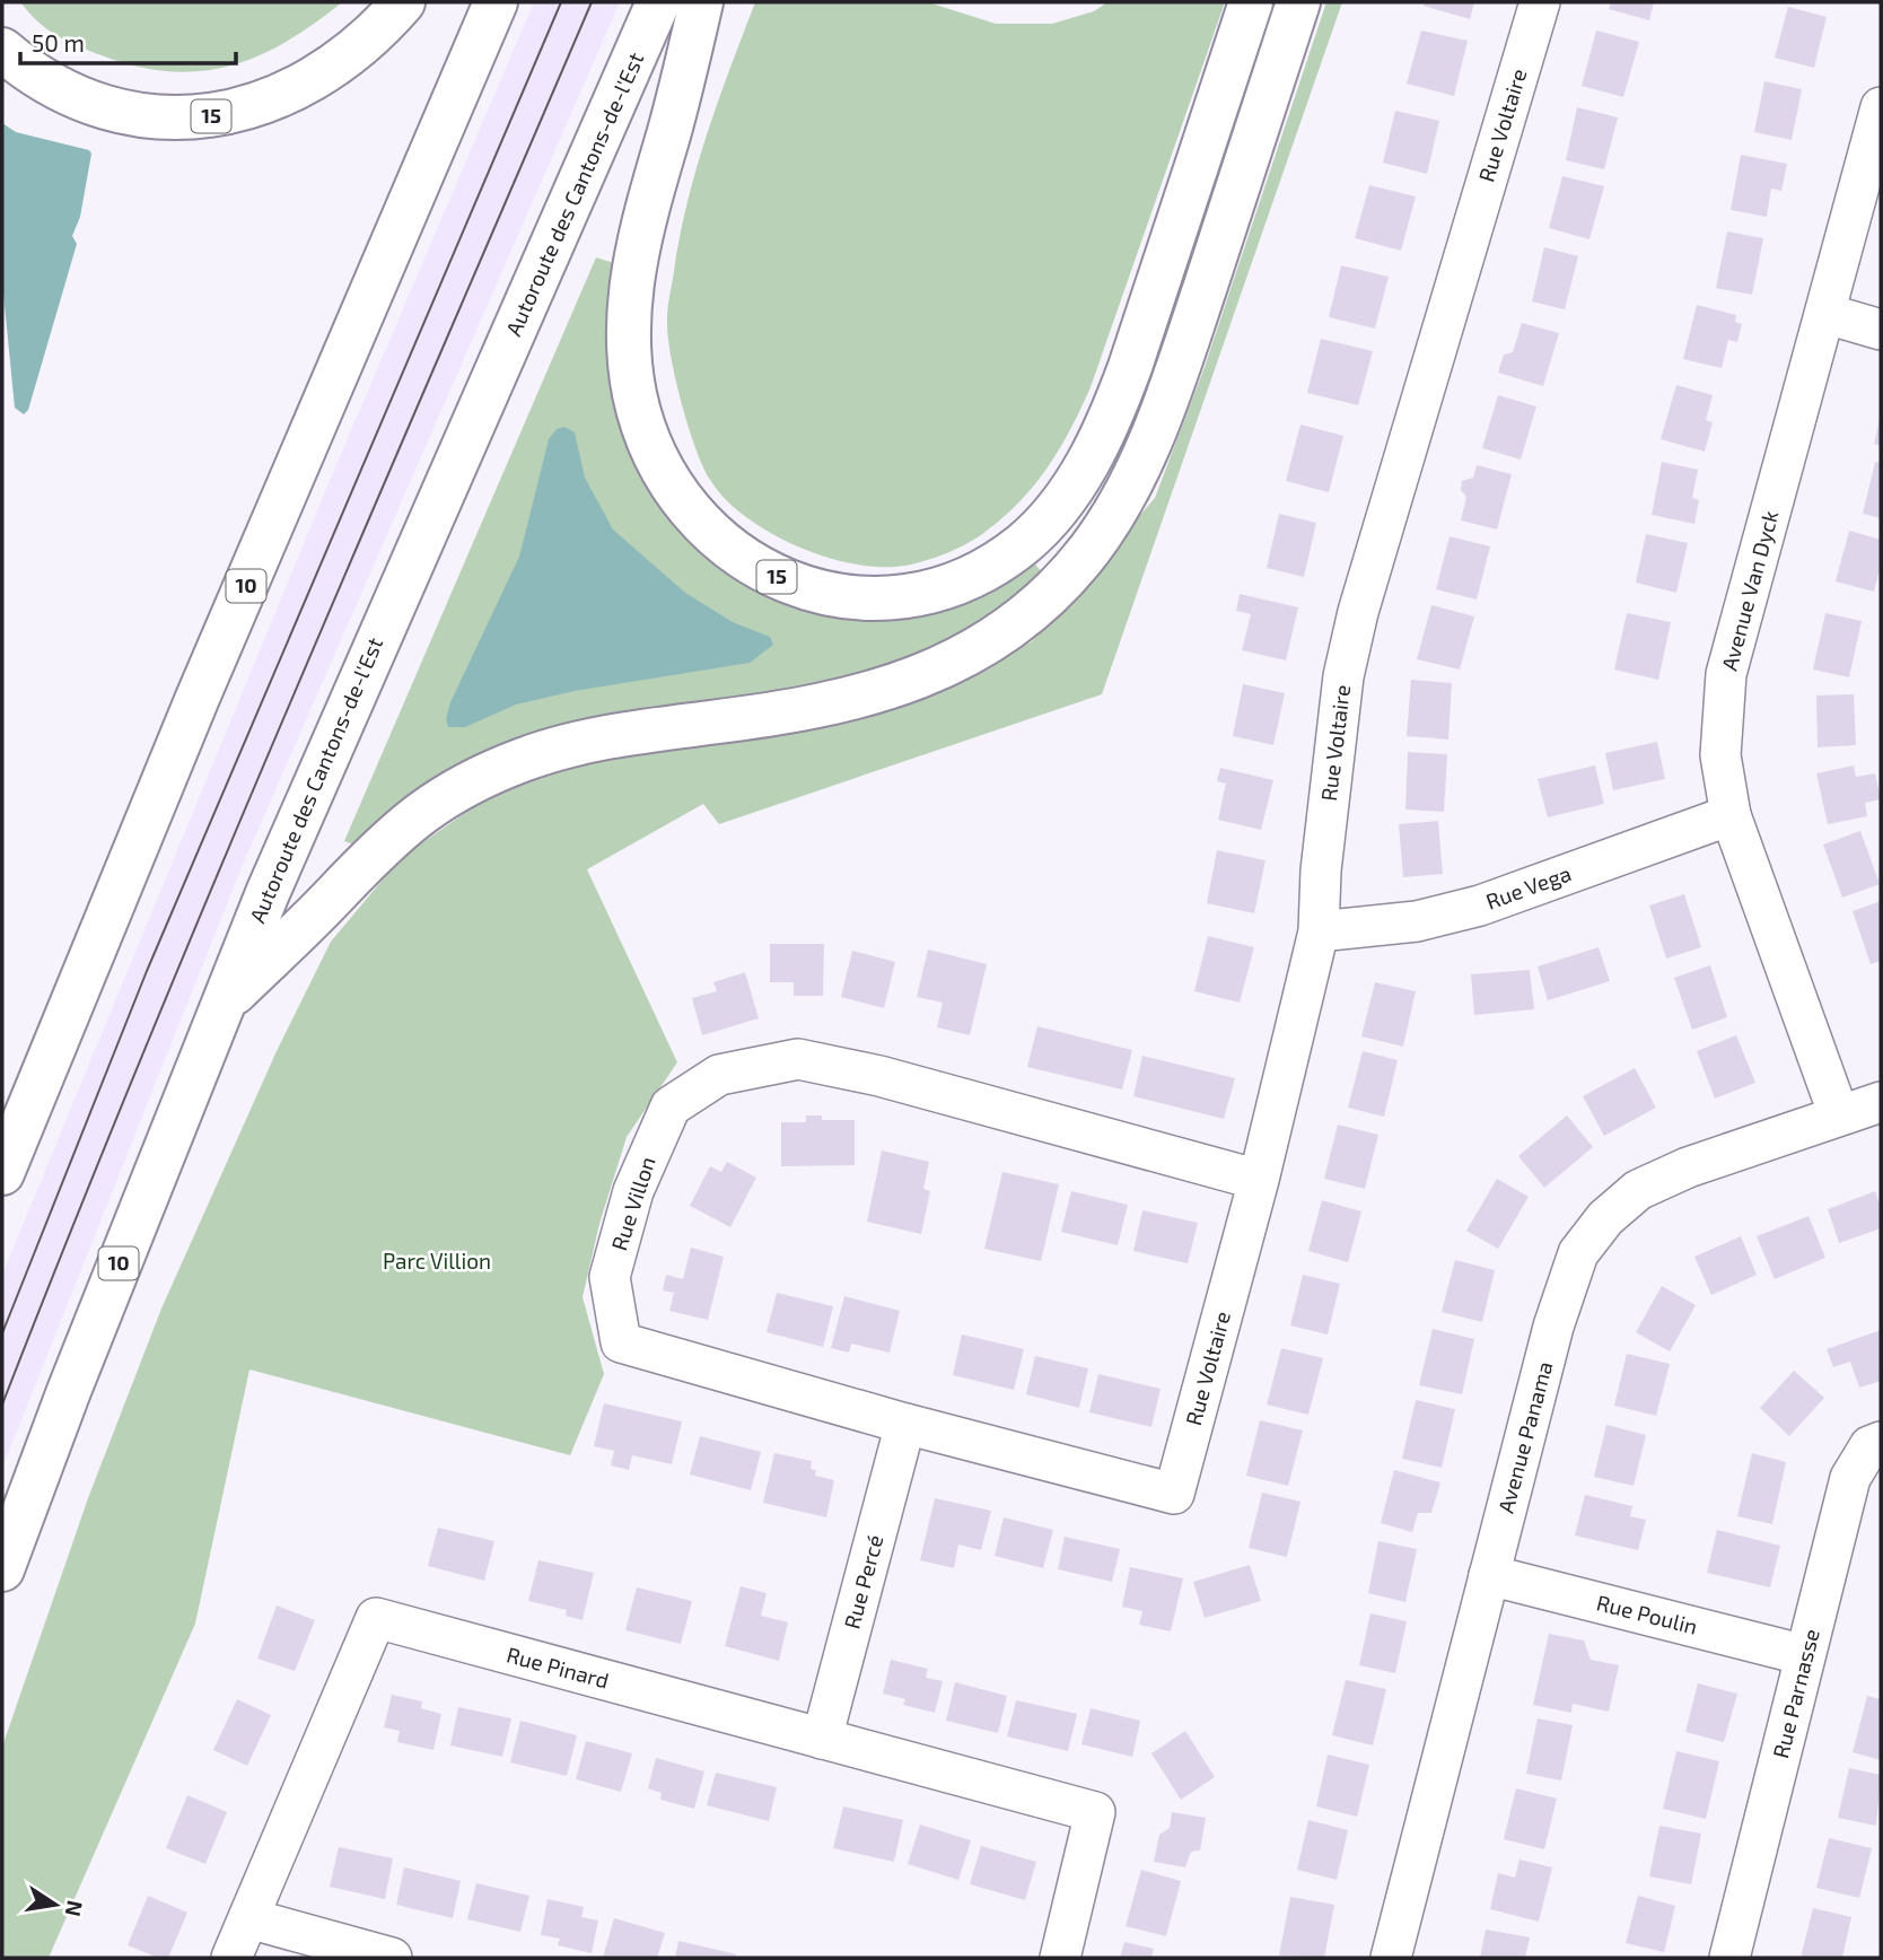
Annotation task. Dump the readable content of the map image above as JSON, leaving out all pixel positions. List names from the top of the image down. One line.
{"streets":{"highway":["15","Autoroute des Cantons-de-l'Est","10"],"street":["Rue Voltaire","Avenue Van Dyck","Rue Vega","Rue Villon","Avenue Panama","Rue Percé","Rue Poulin","Rue Pinard","Rue Parnasse"]},"crossings":[["Rue Voltaire","Rue Vega"],["Rue Voltaire","Rue Villon"],["Avenue Van Dyck","Rue Vega"],["Avenue Van Dyck","Avenue Panama"],["Rue Villon","Rue Percé"],["Avenue Panama","Rue Poulin"],["Rue Percé","Rue Pinard"],["Rue Poulin","Rue Parnasse"]],"parks":["Parc Villion"],"scale_bar":"50 m","north":"right"}
